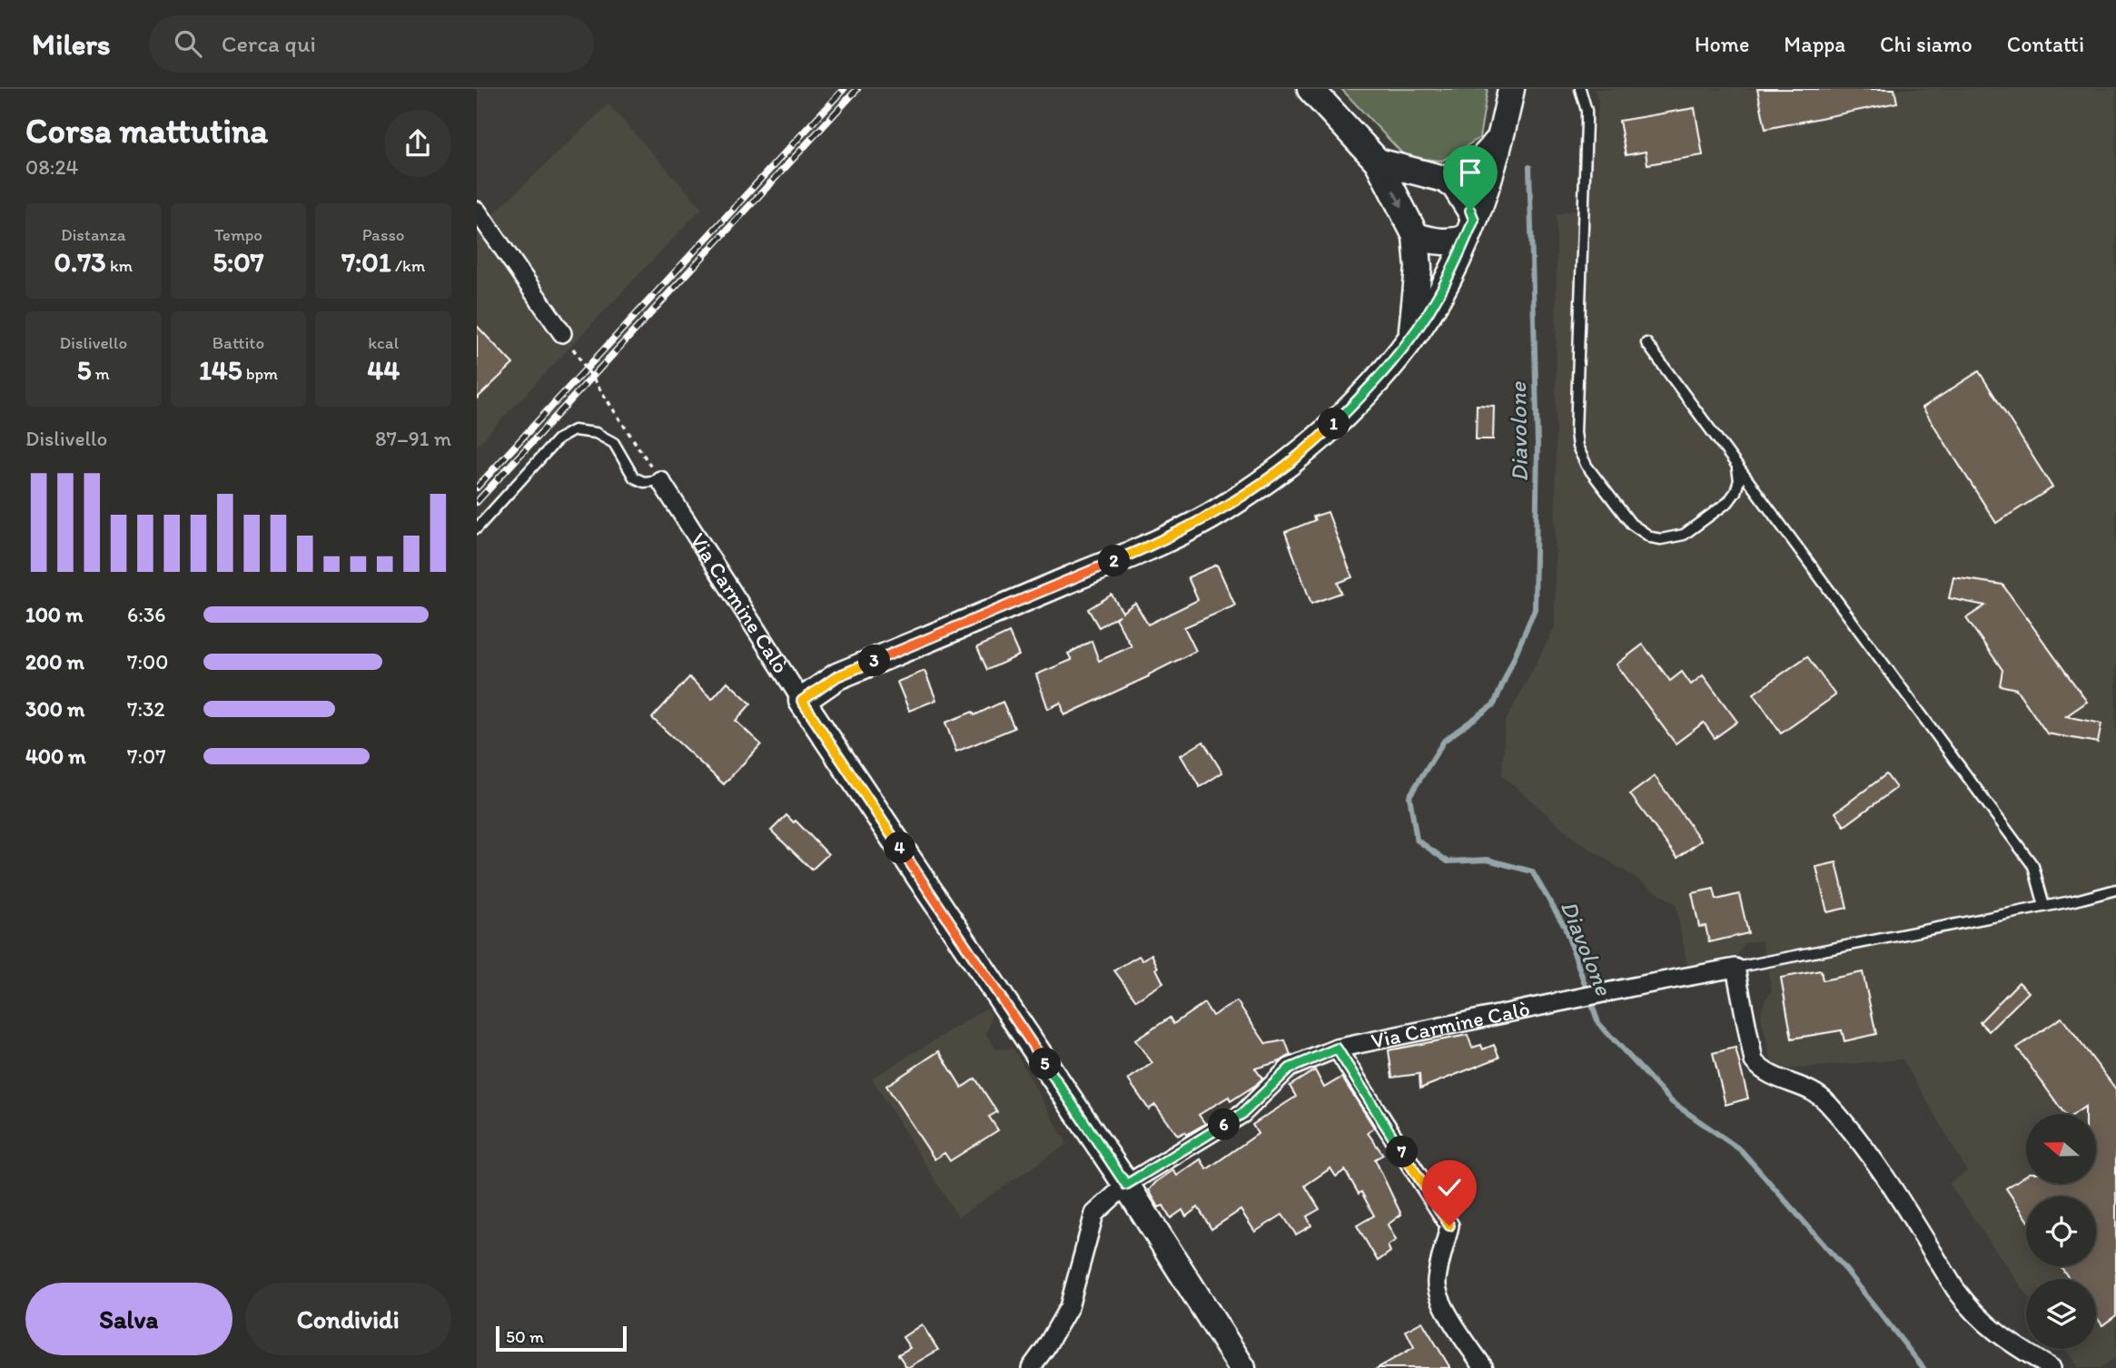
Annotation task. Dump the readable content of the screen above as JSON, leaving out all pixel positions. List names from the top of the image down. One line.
{"streets":{"street":["Via Carmine Calò"]},"water":["Diavolone"],"scale_bar":"50 m","north":"left","page":{"header":"Milers","search":"Cerca qui","nav":["Home","Mappa","Chi siamo","Contatti"],"heading":["Corsa mattutina","08:24"],"stats":[["Distanza","0.73 km"],["Tempo","5:07"],["Passo","7:01 /km"],["Dislivello","5 m"],["Battito","145 bpm"],["kcal","44"]],"pins":["1","2","3","4","5","6","7"],"chart":["Dislivello","87–91 m"],"list":[{"name":"100 m","note":"6:36"},{"name":"200 m","note":"7:00"},{"name":"300 m","note":"7:32"},{"name":"400 m","note":"7:07"}],"buttons":["Salva","Condividi"],"scale":"50 m"}}
